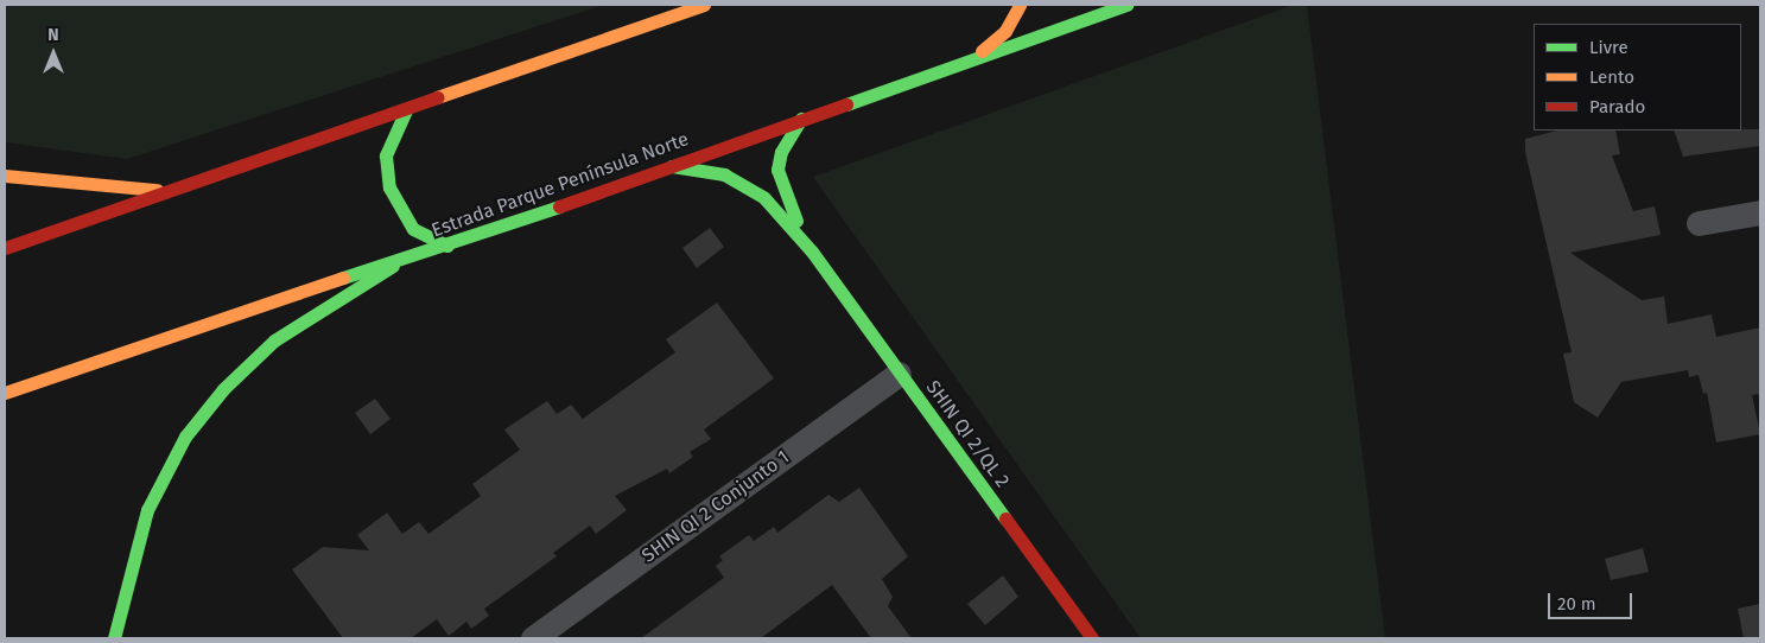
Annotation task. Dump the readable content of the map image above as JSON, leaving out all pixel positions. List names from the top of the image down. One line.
{"streets":{"main road":["Estrada Parque Península Norte","SHIN QI 2/QL 2"],"street":["SHIN QI 2 Conjunto 1"]},"crossings":[["Estrada Parque Península Norte","SHIN QI 2/QL 2"],["SHIN QI 2/QL 2","SHIN QI 2 Conjunto 1"]],"legend":["Livre","Lento","Parado"],"scale_bar":"20 m","north":"top"}
